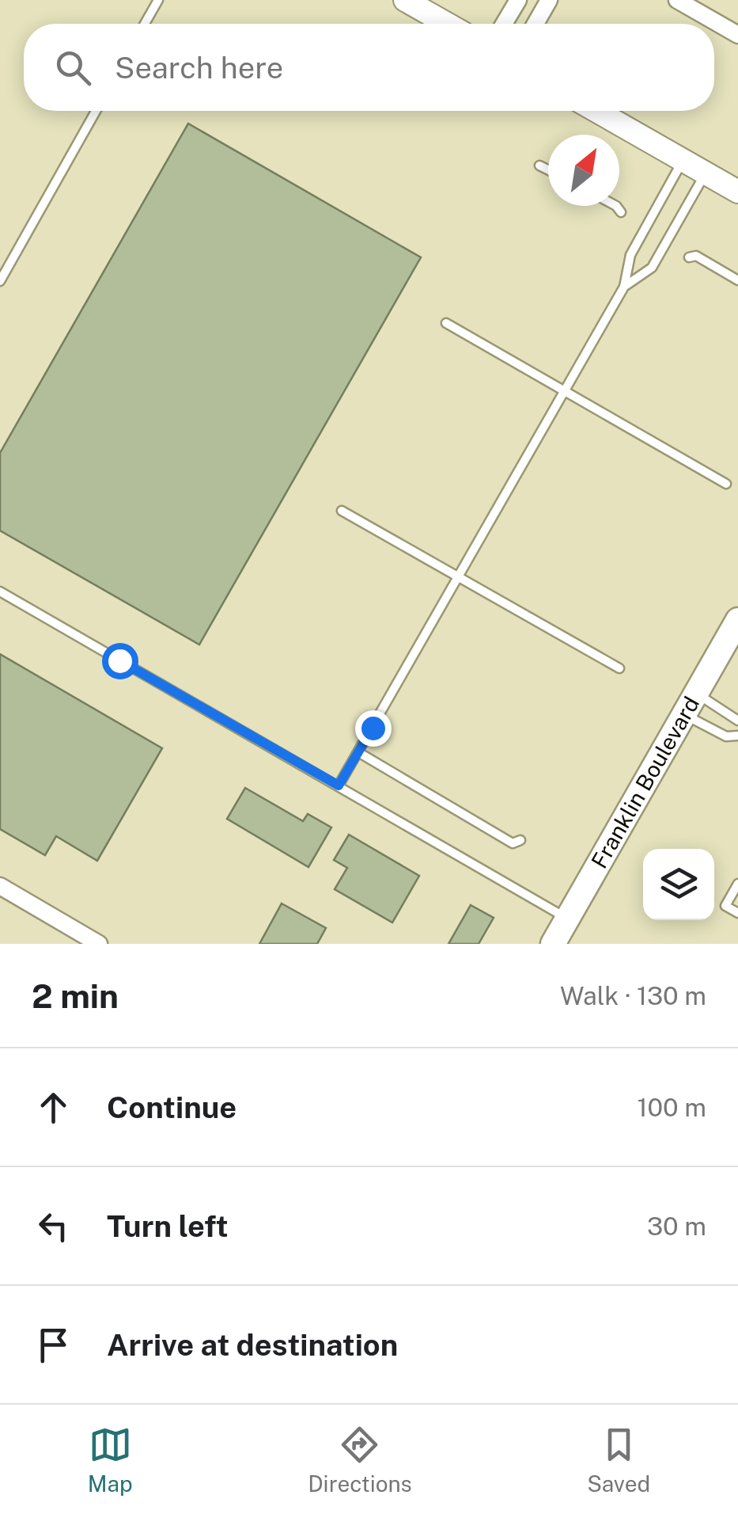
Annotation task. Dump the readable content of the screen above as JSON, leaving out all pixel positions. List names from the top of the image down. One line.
{"streets":{"main road":["Franklin Boulevard"]},"north":"top right","page":{"search":"Search here","heading":["2 min","Walk · 130 m"],"list":[["Continue","100 m"],["Turn left","30 m"],"Arrive at destination"],"nav":["Map","Directions","Saved"]}}
